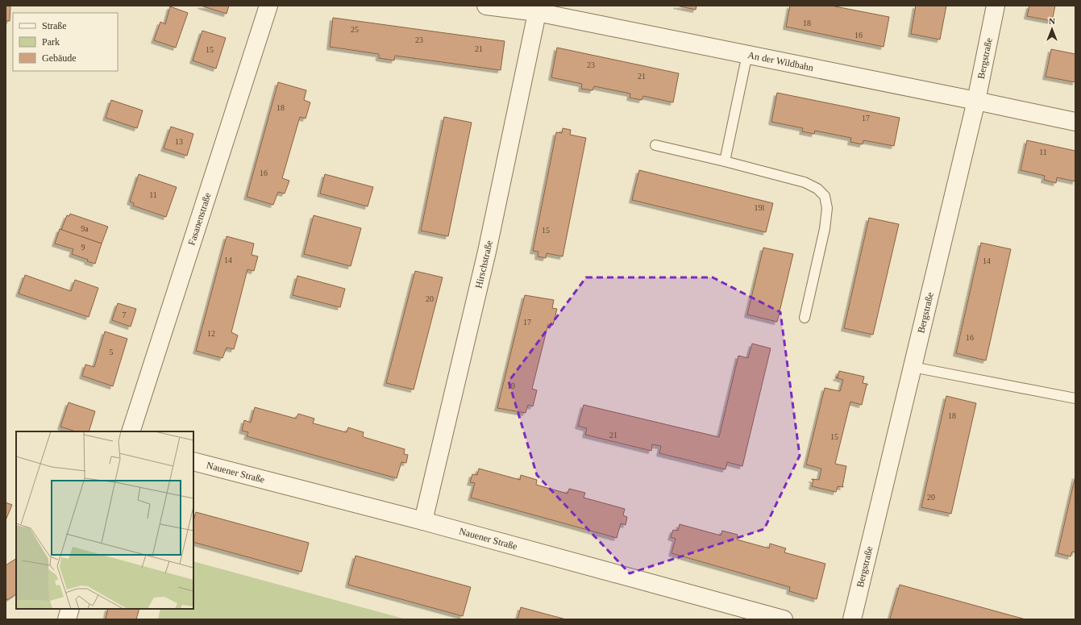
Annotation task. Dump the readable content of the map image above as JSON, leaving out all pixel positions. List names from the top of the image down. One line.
{"streets":{"street":["Bergstraße","An der Wildbahn","Fasanenstraße","Hirschstraße","Nauener Straße"]},"crossings":[["Bergstraße","An der Wildbahn"],["An der Wildbahn","Hirschstraße"],["Hirschstraße","Nauener Straße"]],"house_numbers":["18","25","16","23","21","15","23","21","18","17","13","11","16","11","19l","9a","15","9","14","14","20","7","17","12","16","5","19","18","21","15","20"],"legend":["Straße","Park","Gebäude"],"north":"top"}
